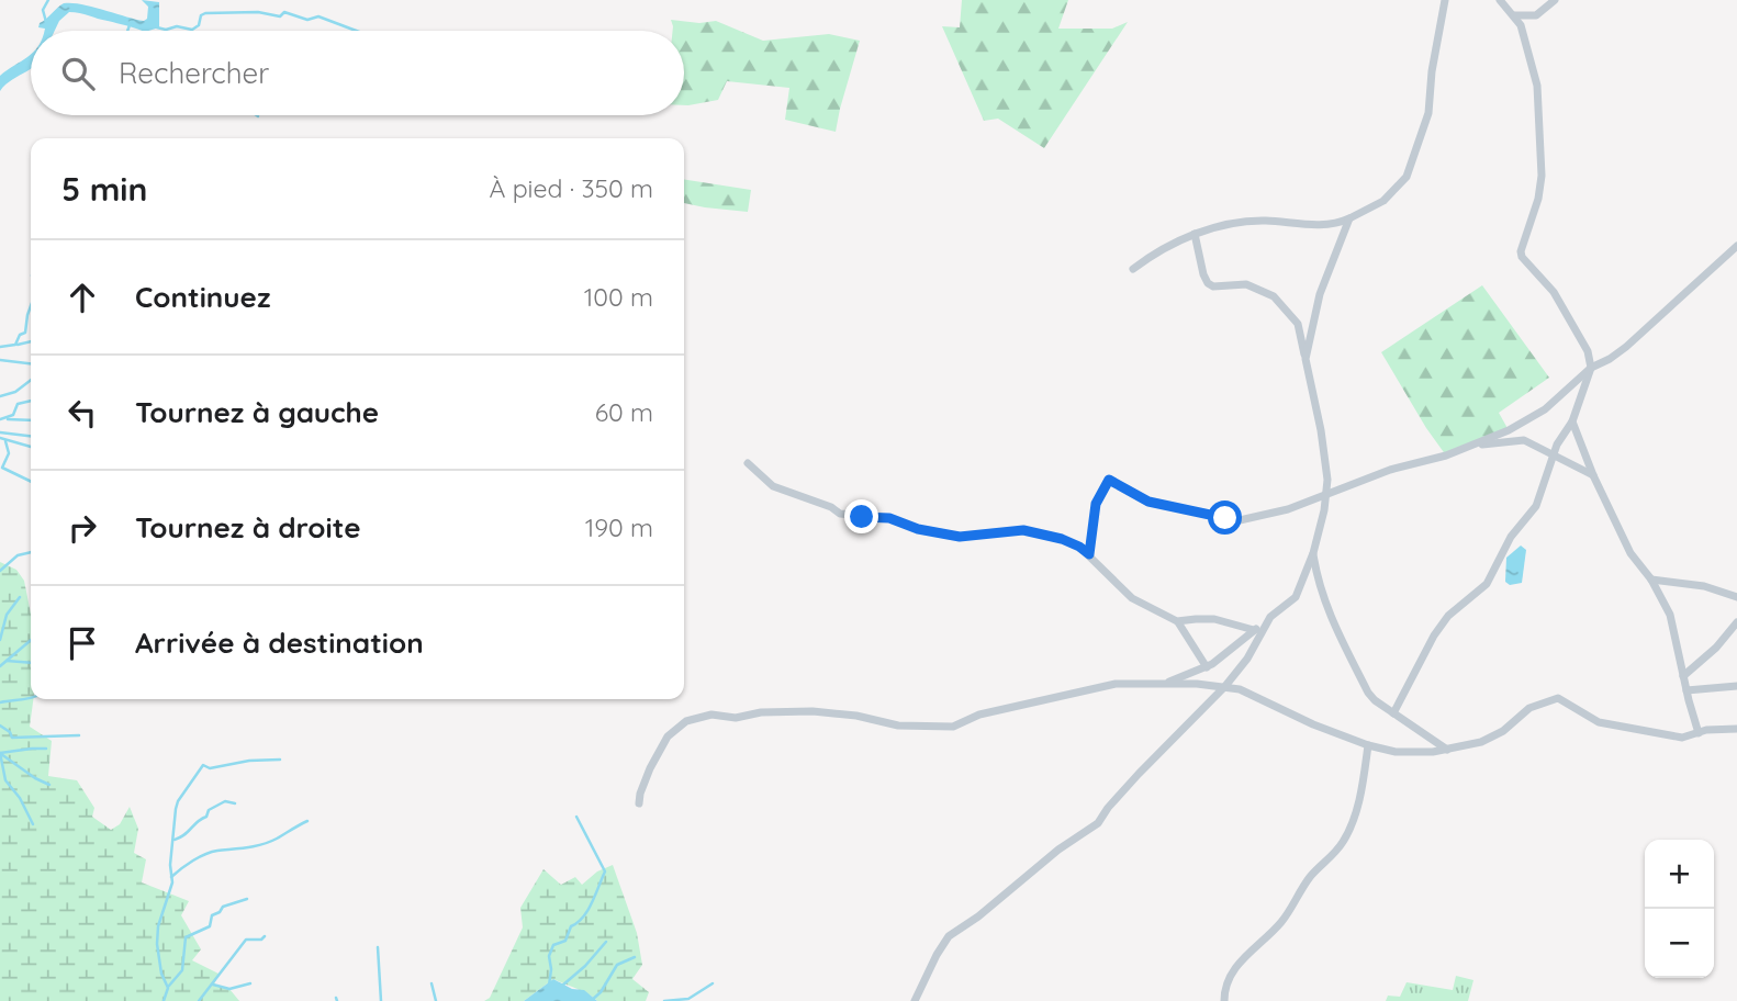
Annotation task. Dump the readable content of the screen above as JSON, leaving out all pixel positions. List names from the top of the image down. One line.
{"page":{"search":"Rechercher","heading":["5 min","À pied · 350 m"],"list":[["Continuez","100 m"],["Tournez à gauche","60 m"],["Tournez à droite","190 m"],"Arrivée à destination"],"map_buttons":["+","−"]}}
